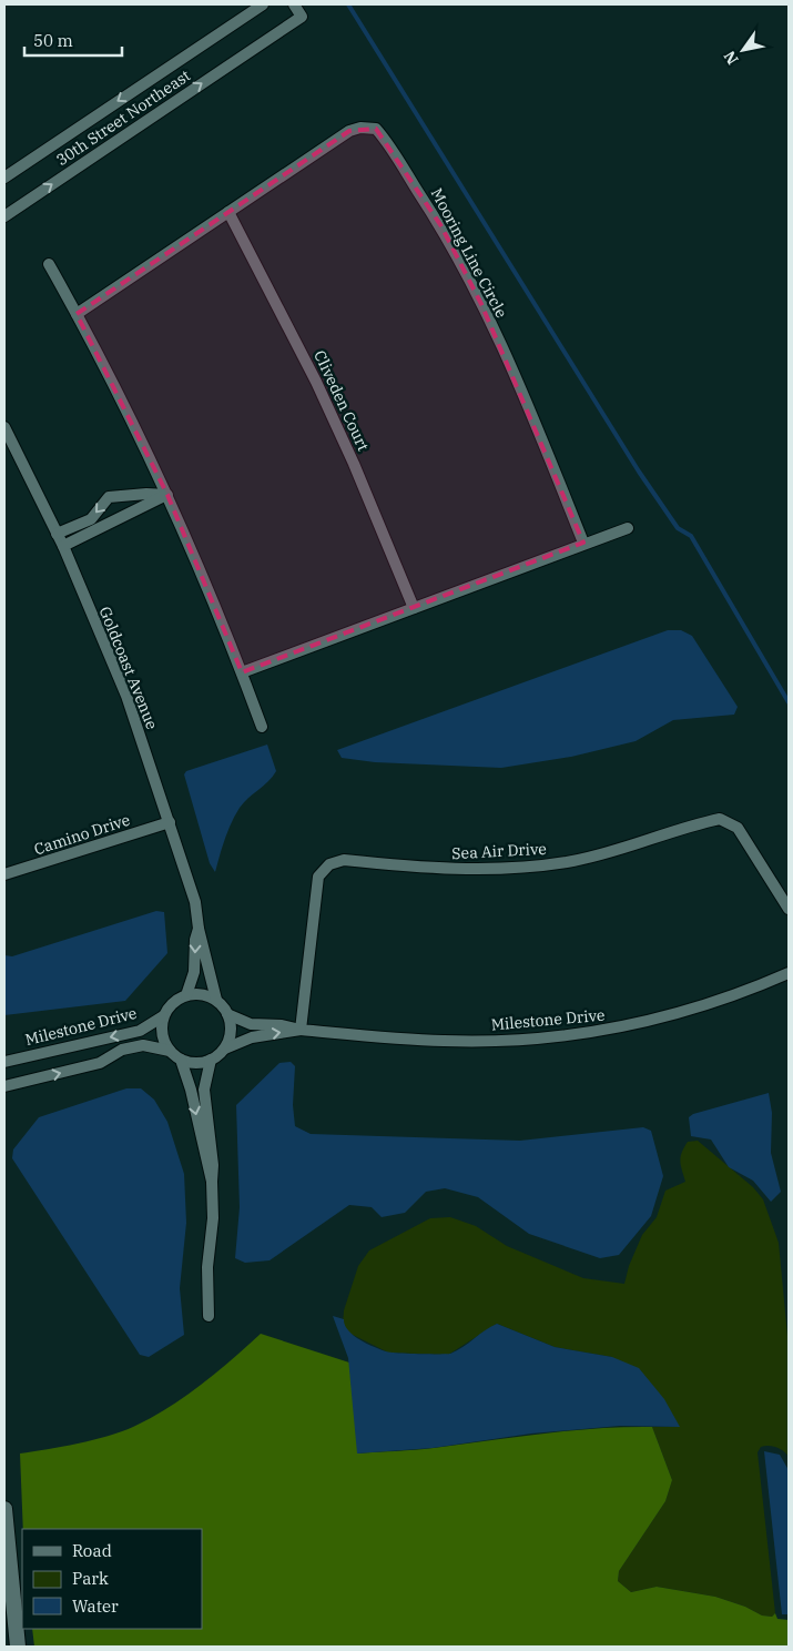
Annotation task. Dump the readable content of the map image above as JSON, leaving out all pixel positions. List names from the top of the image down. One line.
{"streets":{"street":["30th Street Northeast","Mooring Line Circle","Cliveden Court","Goldcoast Avenue","Camino Drive","Sea Air Drive","Milestone Drive"]},"crossings":[["Mooring Line Circle","Cliveden Court"],["Goldcoast Avenue","Camino Drive"],["Goldcoast Avenue","Milestone Drive"],["Sea Air Drive","Milestone Drive"]],"legend":["Road","Park","Water"],"scale_bar":"50 m","north":"bottom left"}
